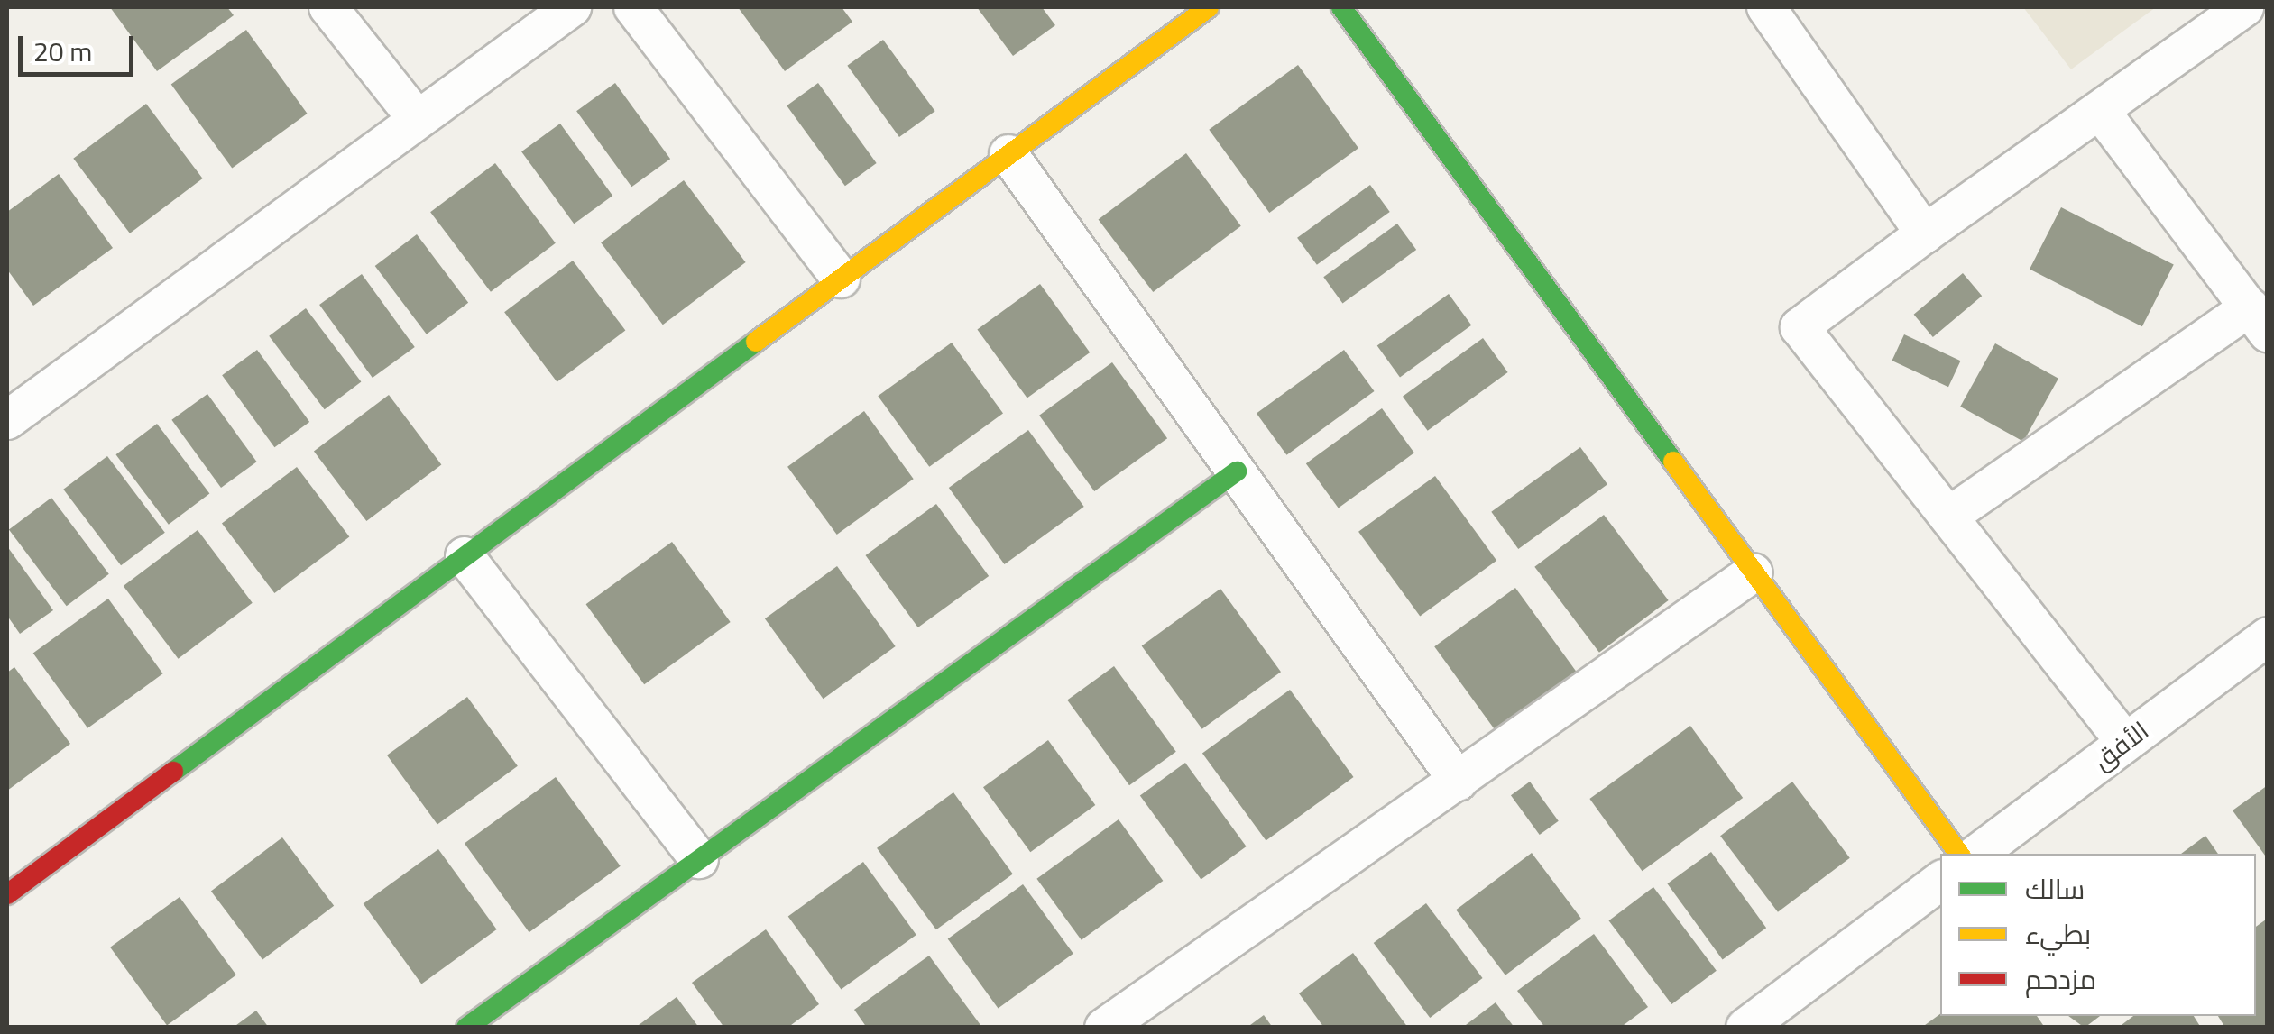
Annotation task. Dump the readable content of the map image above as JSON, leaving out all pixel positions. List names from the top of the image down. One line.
{"streets":{"street":["الأفق"]},"legend":["سالك","بطيء","مزدحم"],"scale_bar":"20 m"}
